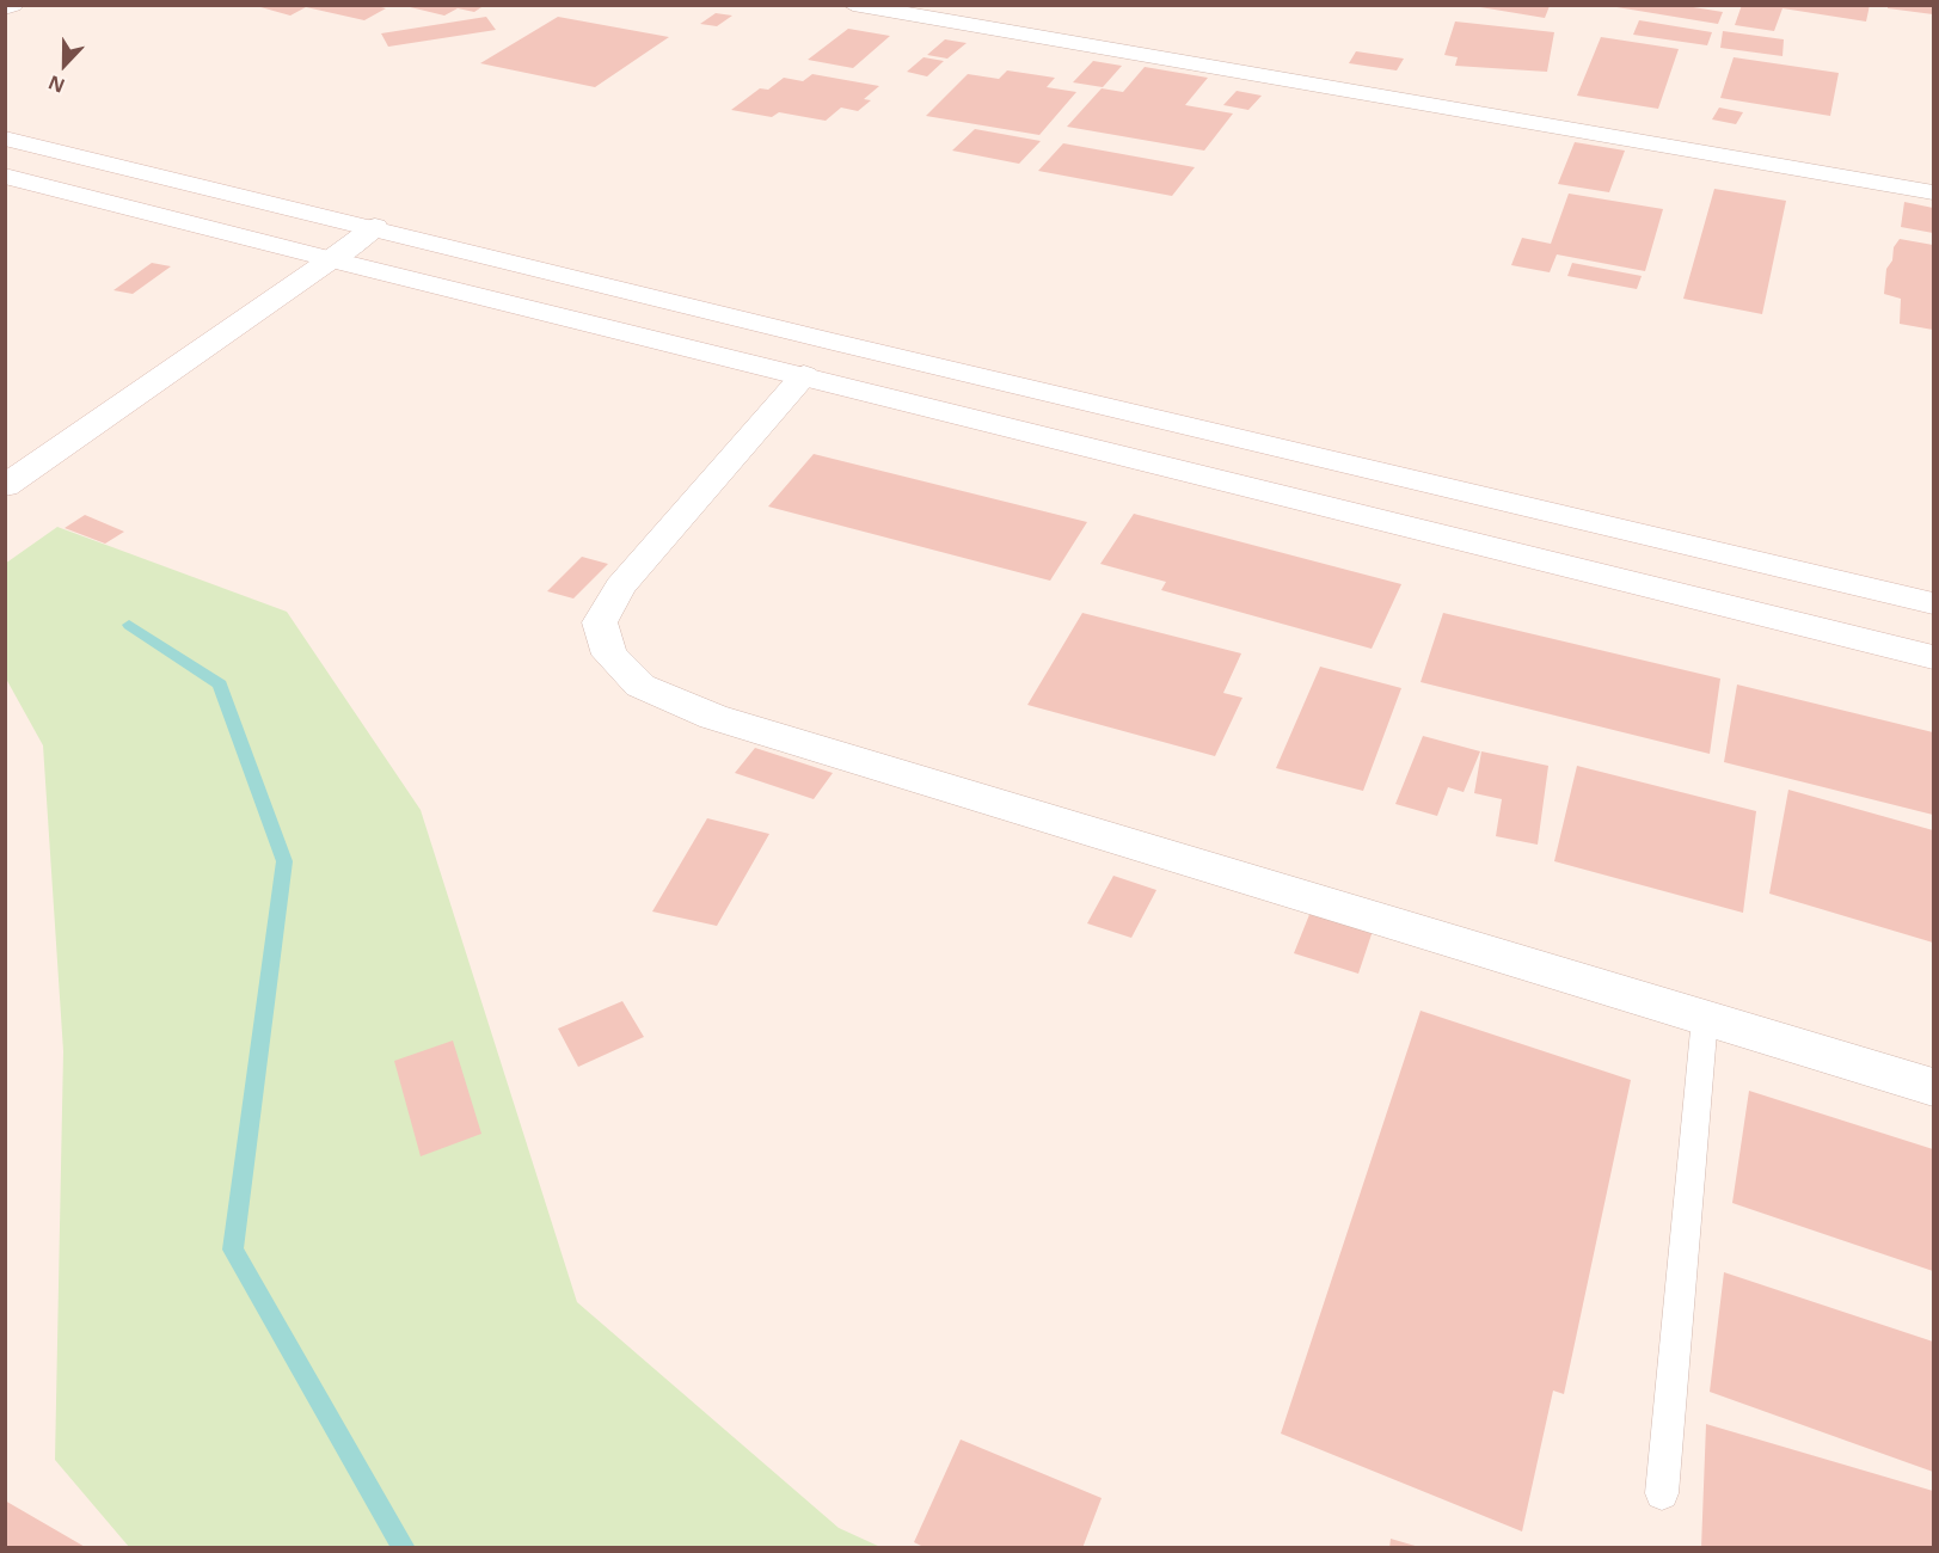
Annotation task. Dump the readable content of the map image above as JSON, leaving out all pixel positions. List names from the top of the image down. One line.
{"north":"bottom"}
